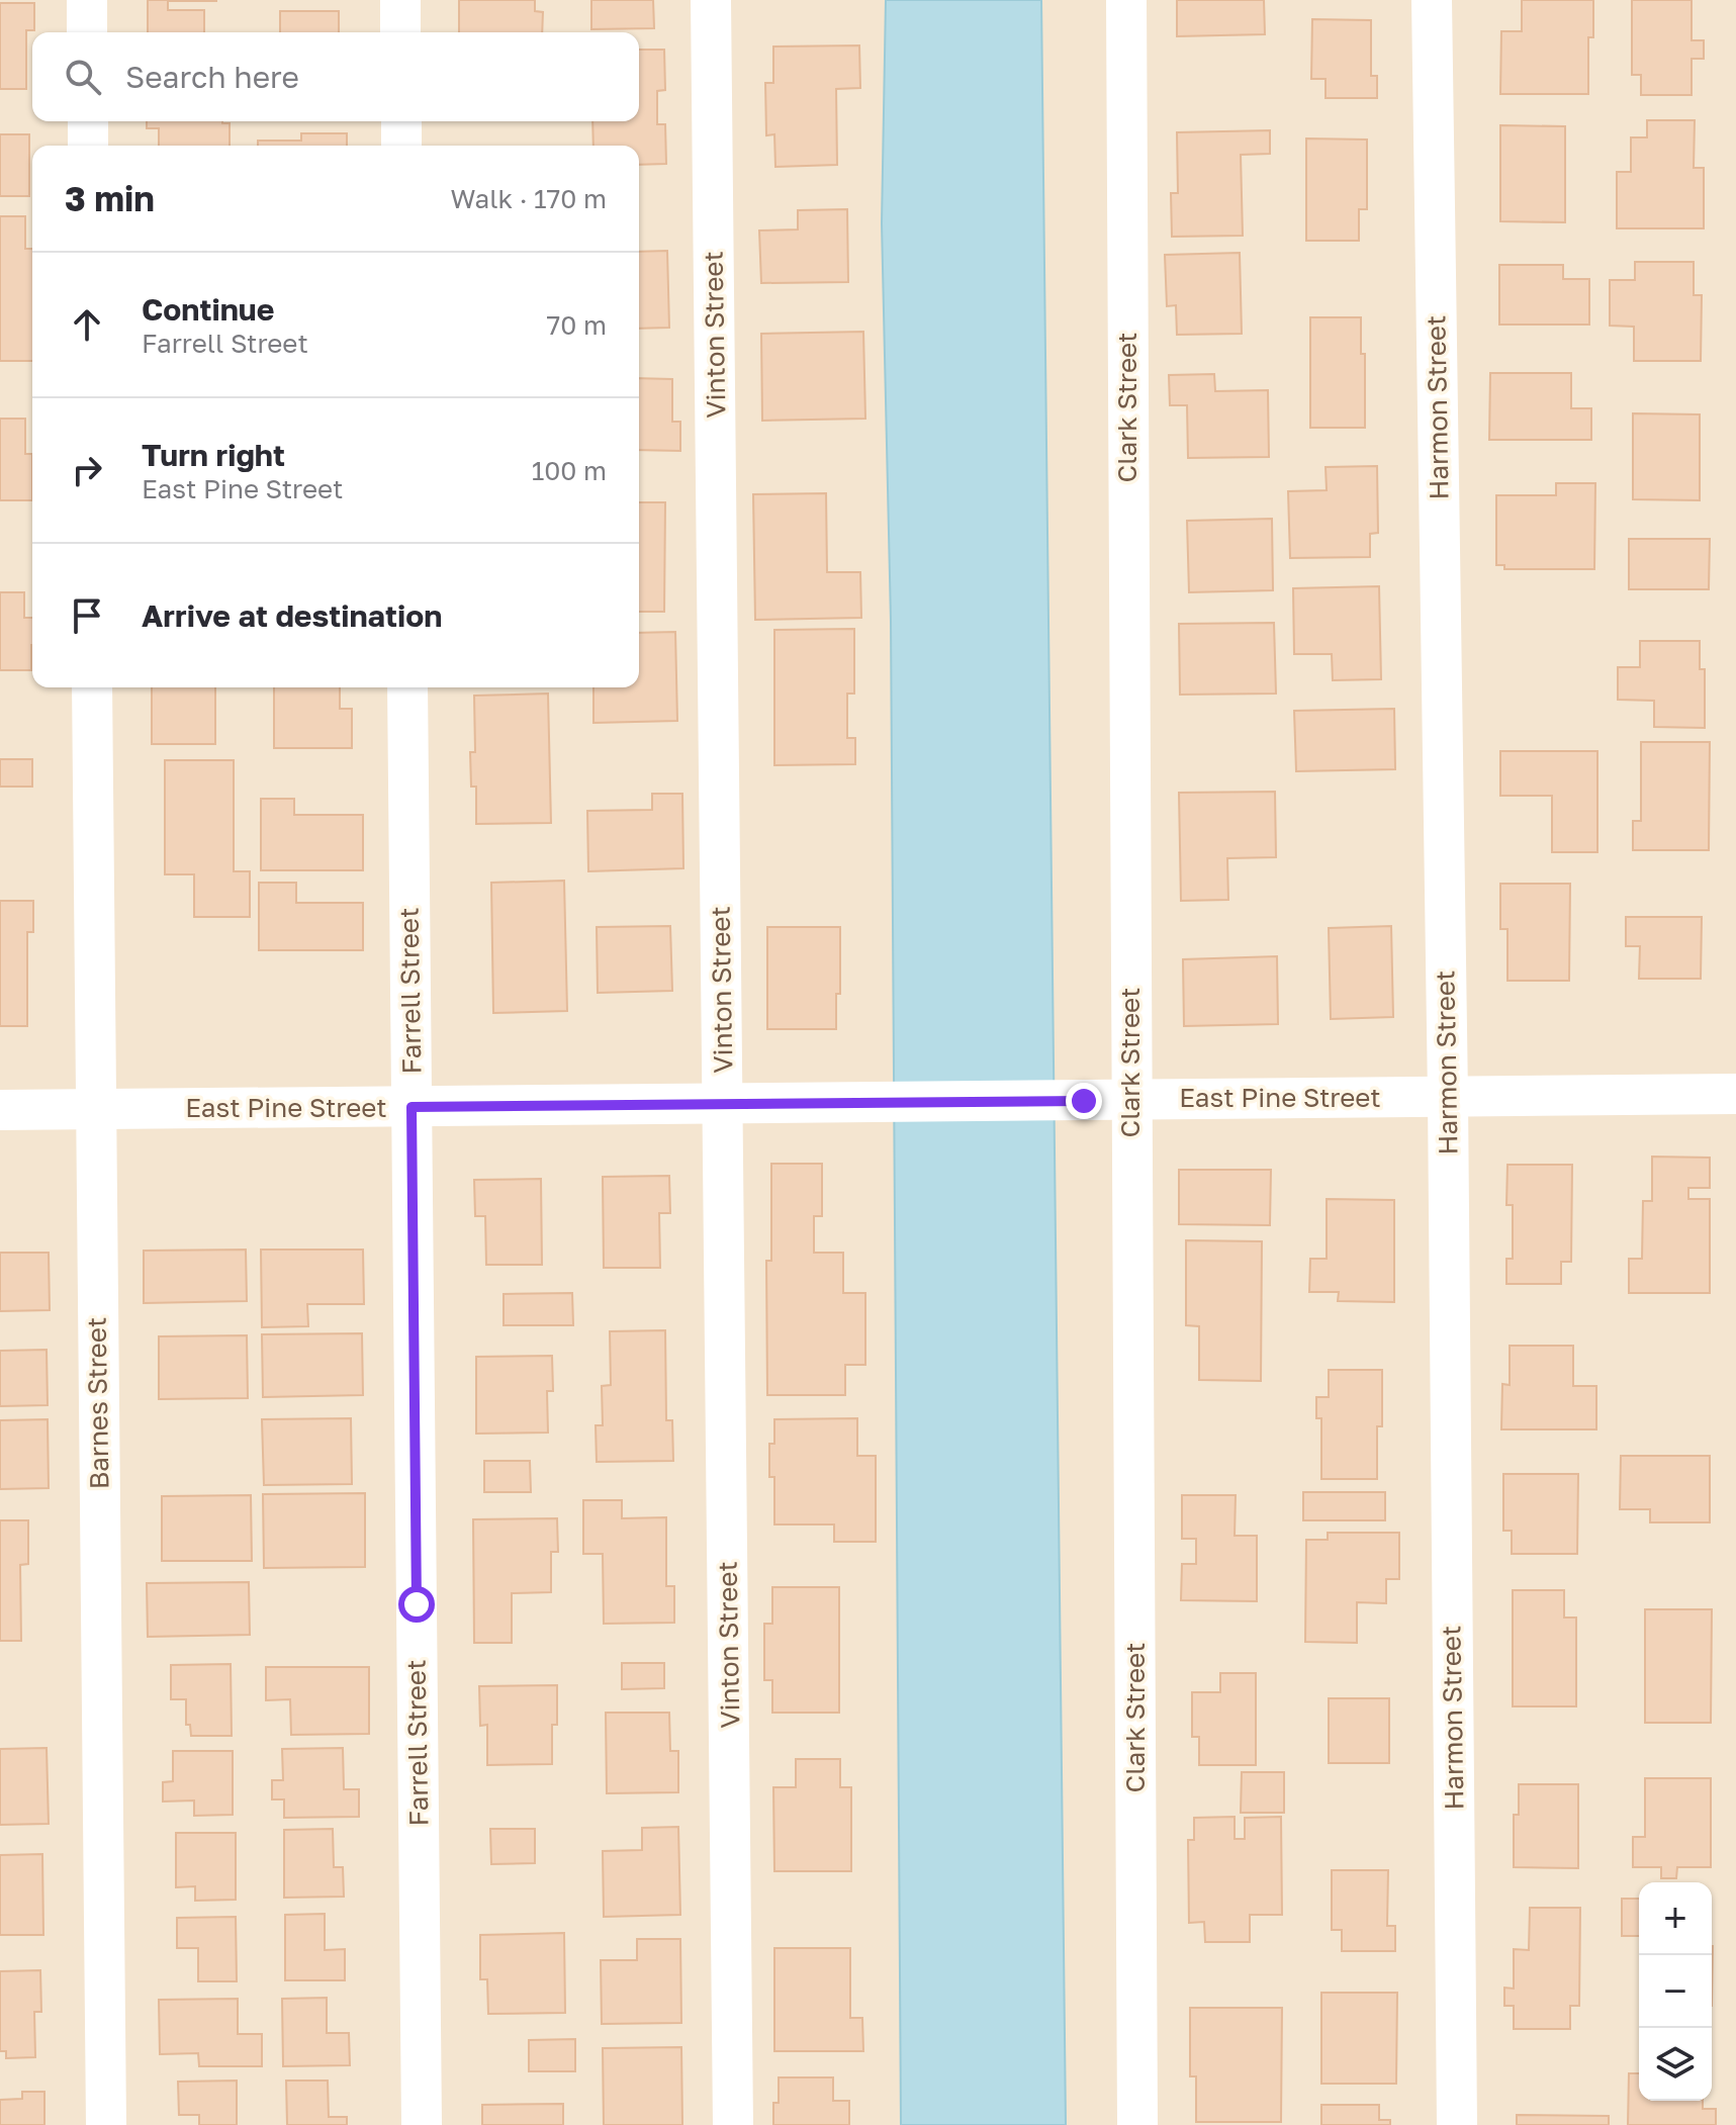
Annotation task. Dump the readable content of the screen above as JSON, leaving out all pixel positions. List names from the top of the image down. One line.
{"streets":{"street":["Vinton Street","Clark Street","Harmon Street","Farrell Street","East Pine Street","Barnes Street"]},"crossings":[["Vinton Street","East Pine Street"],["Clark Street","East Pine Street"],["Harmon Street","East Pine Street"],["Farrell Street","East Pine Street"],["East Pine Street","Barnes Street"]],"page":{"search":"Search here","heading":["3 min","Walk · 170 m"],"list":[["Continue","Farrell Street","70 m"],["Turn right","East Pine Street","100 m"],"Arrive at destination"],"map_buttons":["+","−"]}}
